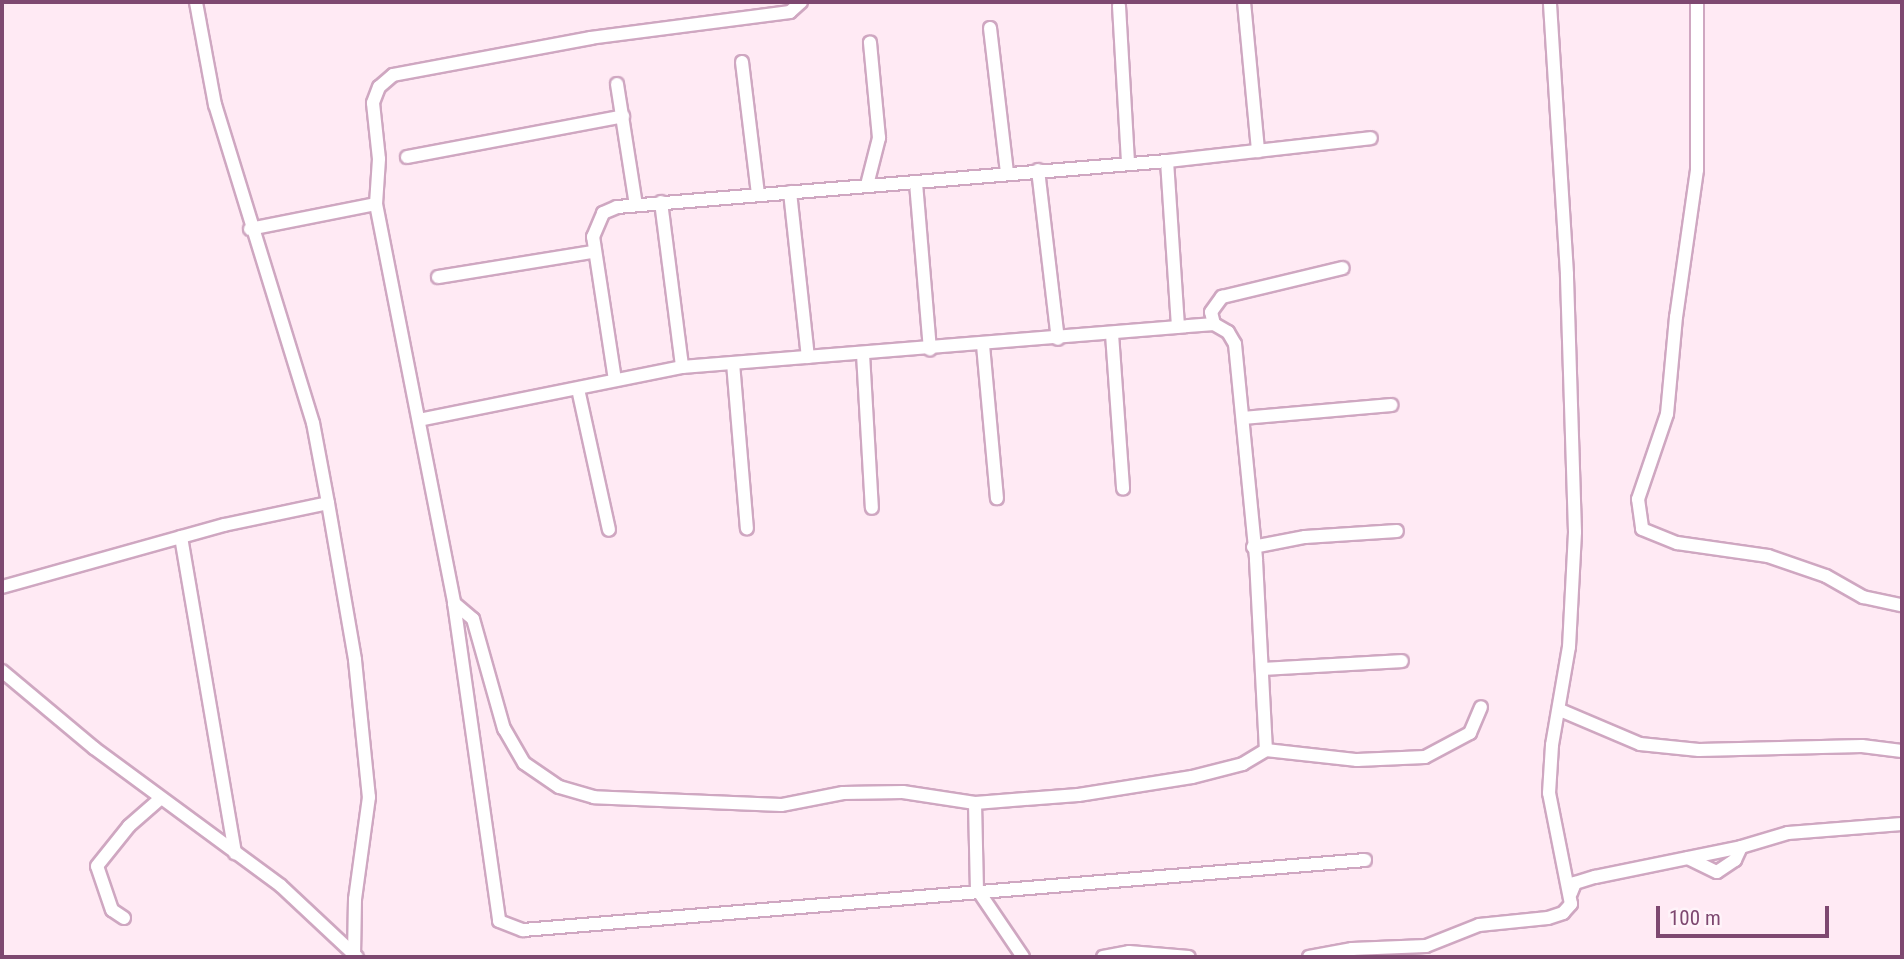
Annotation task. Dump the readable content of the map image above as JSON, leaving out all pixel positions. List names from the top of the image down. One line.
{"scale_bar":"100 m"}
